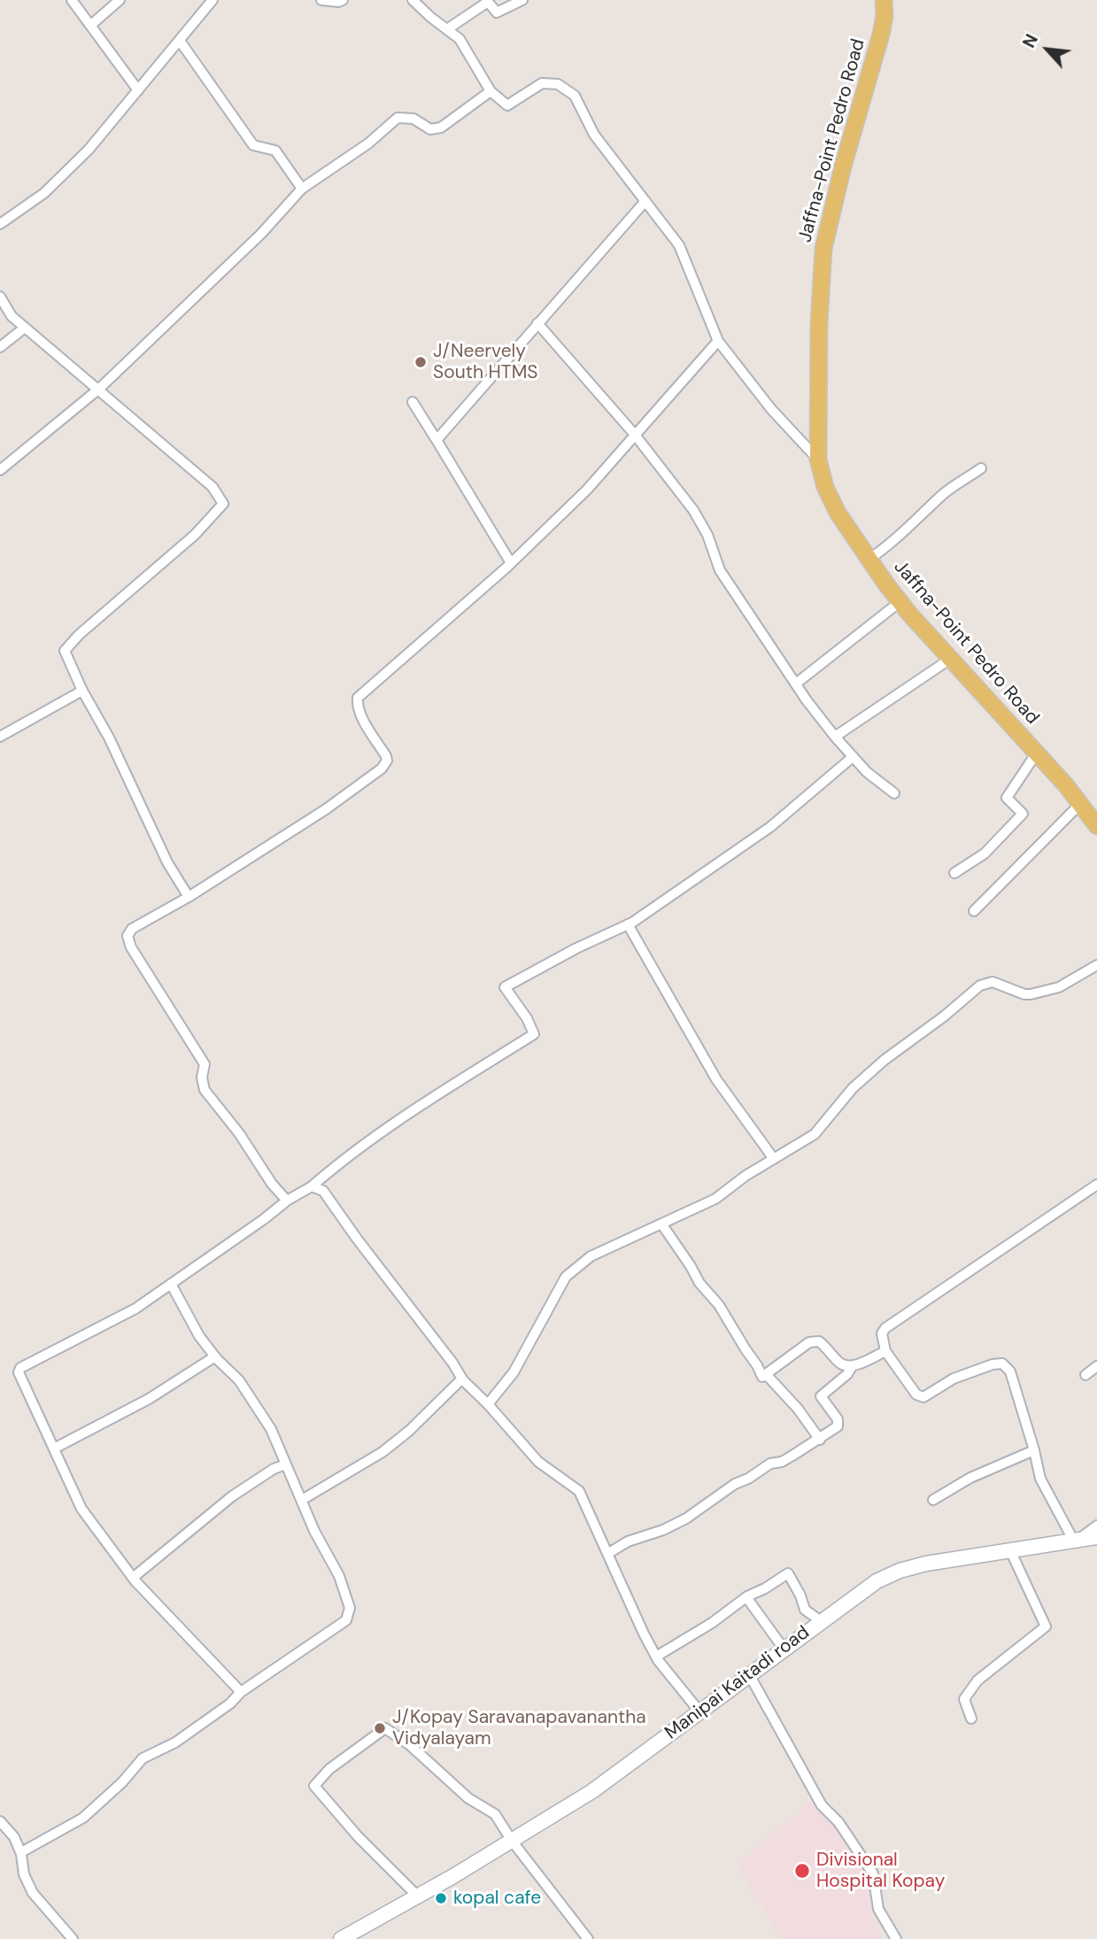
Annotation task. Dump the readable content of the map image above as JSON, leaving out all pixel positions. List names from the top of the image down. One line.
{"streets":{"main road":["Jaffna-Point Pedro Road","Manipai Kaitadi road"]},"places":["J/Neervely South HTMS","J/Kopay Saravanapavanantha Vidyalayam","Divisional Hospital Kopay","kopal cafe"],"north":"top left"}
